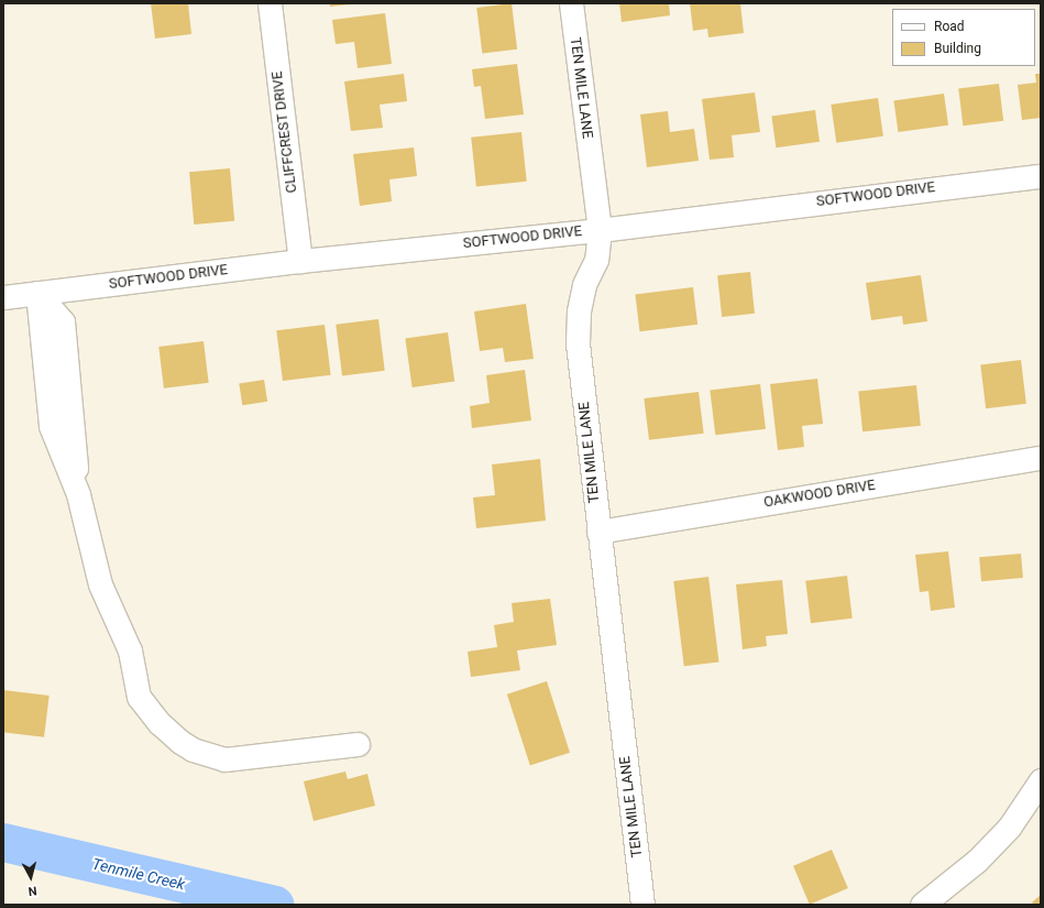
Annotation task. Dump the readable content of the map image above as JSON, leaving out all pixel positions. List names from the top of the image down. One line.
{"streets":{"street":["TEN MILE LANE","CLIFFCREST DRIVE","SOFTWOOD DRIVE","OAKWOOD DRIVE"]},"crossings":[["TEN MILE LANE","SOFTWOOD DRIVE"],["TEN MILE LANE","OAKWOOD DRIVE"],["CLIFFCREST DRIVE","SOFTWOOD DRIVE"]],"water":["Tenmile Creek"],"legend":["Road","Building"],"north":"bottom"}
